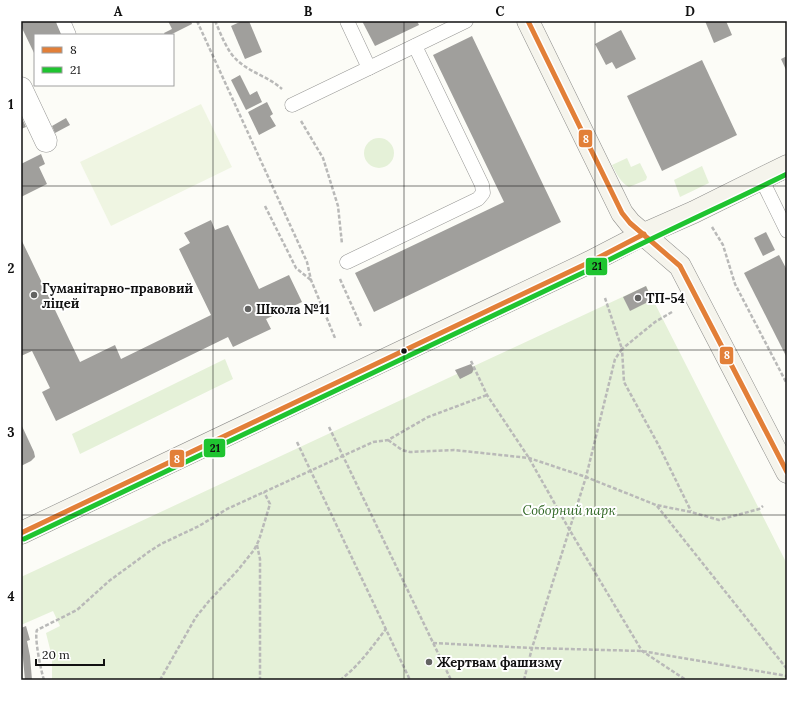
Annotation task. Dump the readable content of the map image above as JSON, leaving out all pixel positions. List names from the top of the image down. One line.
{"parks":["Соборний парк"],"places":["Гуманітарно-правовий ліцей","ТП-54","Школа №11","Жертвам фашизму"],"lines":["transit line 8","transit line 21"],"legend":["8","21"],"scale_bar":"20 m","grid":{"columns":["A","B","C","D"],"rows":["1","2","3","4"]}}
